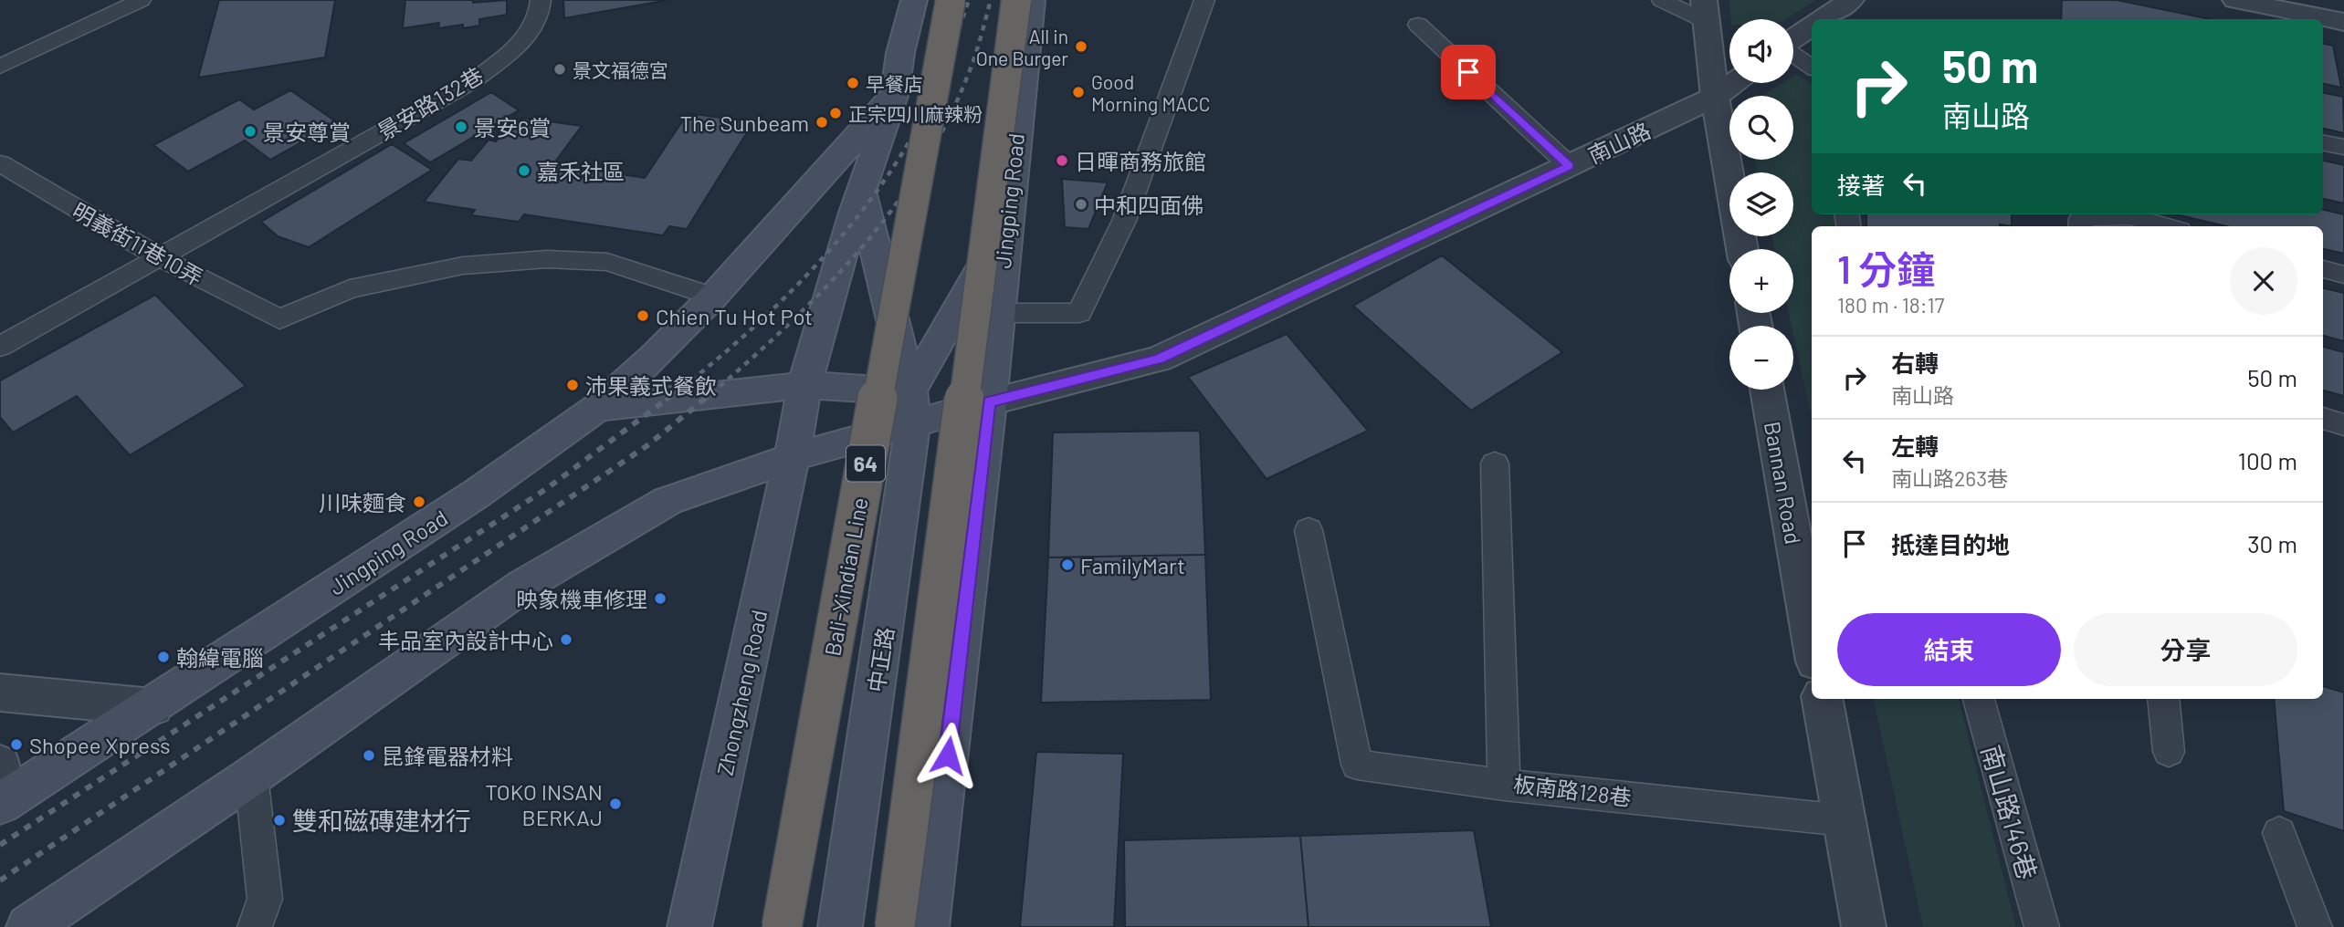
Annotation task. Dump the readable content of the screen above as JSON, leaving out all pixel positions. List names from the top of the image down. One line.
{"streets":{"highway":["64","Bali-Xindian Line"],"main road":["Jingping Road","中正路","Zhongzheng Road"],"street":["南山路","Bannan Road"],"lane":["景安路132巷","明義街11巷10弄","板南路128巷","南山路146巷"]},"crossings":[["景安路132巷","明義街11巷10弄"],["南山路","Jingping Road"],["Jingping Road","中正路"],["Jingping Road","Zhongzheng Road"]],"places":["All in One Burger","景文福德宮","早餐店","Good Morning MACC","正宗四川麻辣粉","The Sunbeam","景安6賞","景安尊賞","日暉商務旅館","嘉禾社區","中和四面佛","Chien Tu Hot Pot","沛果義式餐飲","川味麵食","FamilyMart","映象機車修理","丰品室內設計中心","翰緯電腦","Shopee Xpress","昆鋒電器材料","TOKO INSAN BERKAJ","雙和磁磚建材行"],"page":{"map_buttons":["+","−"],"turn":["50 m","南山路"],"then":"接著","heading":["1 分鐘","180 m · 18:17"],"list":[{"name":"右轉","note":"南山路","value":"50 m"},{"name":"左轉","note":"南山路263巷","value":"100 m"},{"name":"抵達目的地","value":"30 m"}],"buttons":["結束","分享"]}}
